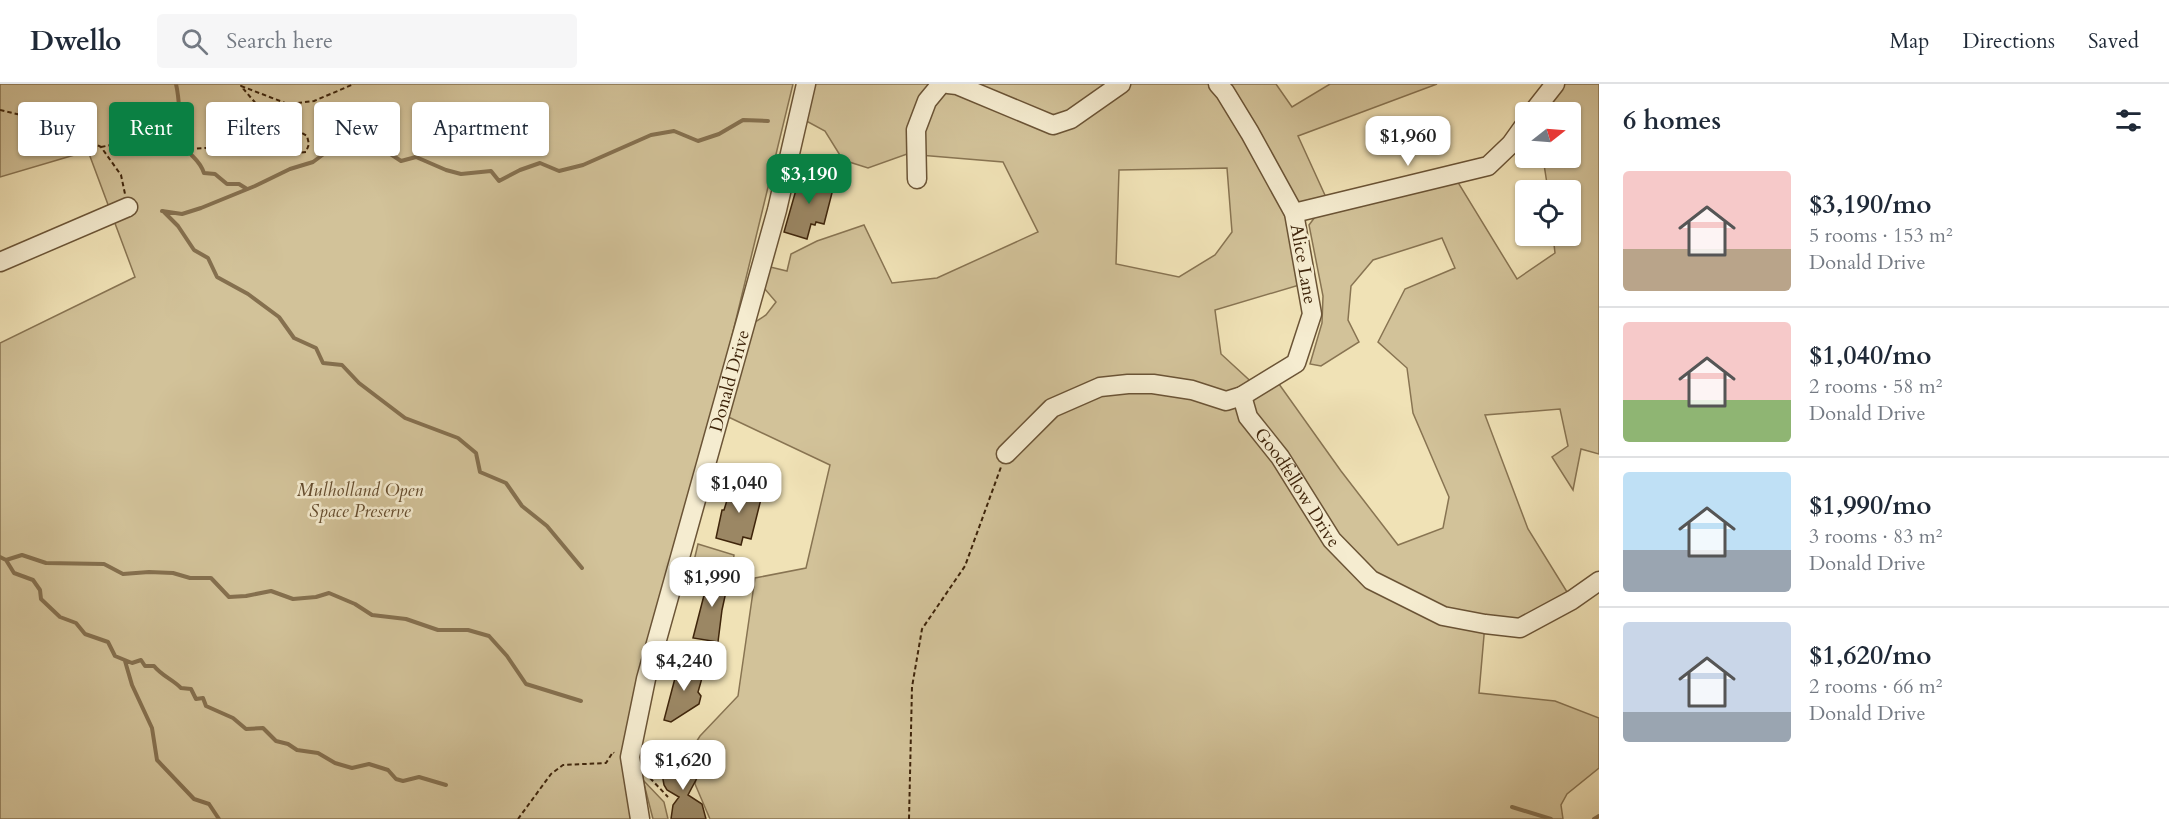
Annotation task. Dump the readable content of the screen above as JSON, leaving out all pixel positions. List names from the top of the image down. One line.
{"streets":{"street":["Alice Lane","Donald Drive","Goodfellow Drive"]},"crossings":[["Alice Lane","Goodfellow Drive"]],"parks":["Mulholland Open Space Preserve"],"north":"right","page":{"header":"Dwello","search":"Search here","nav":["Map","Directions","Saved"],"heading":"6 homes","chip":["Buy","Rent","Filters","New","Apartment"],"price":["$1,960","$3,190","$1,040","$1,990","$4,240","$1,620"],"list":[{"name":"$3,190/mo","note":"5 rooms · 153 m² · Donald Drive"},{"name":"$1,040/mo","note":"2 rooms · 58 m² · Donald Drive"},{"name":"$1,990/mo","note":"3 rooms · 83 m² · Donald Drive"},{"name":"$1,620/mo","note":"2 rooms · 66 m² · Donald Drive"}]}}
